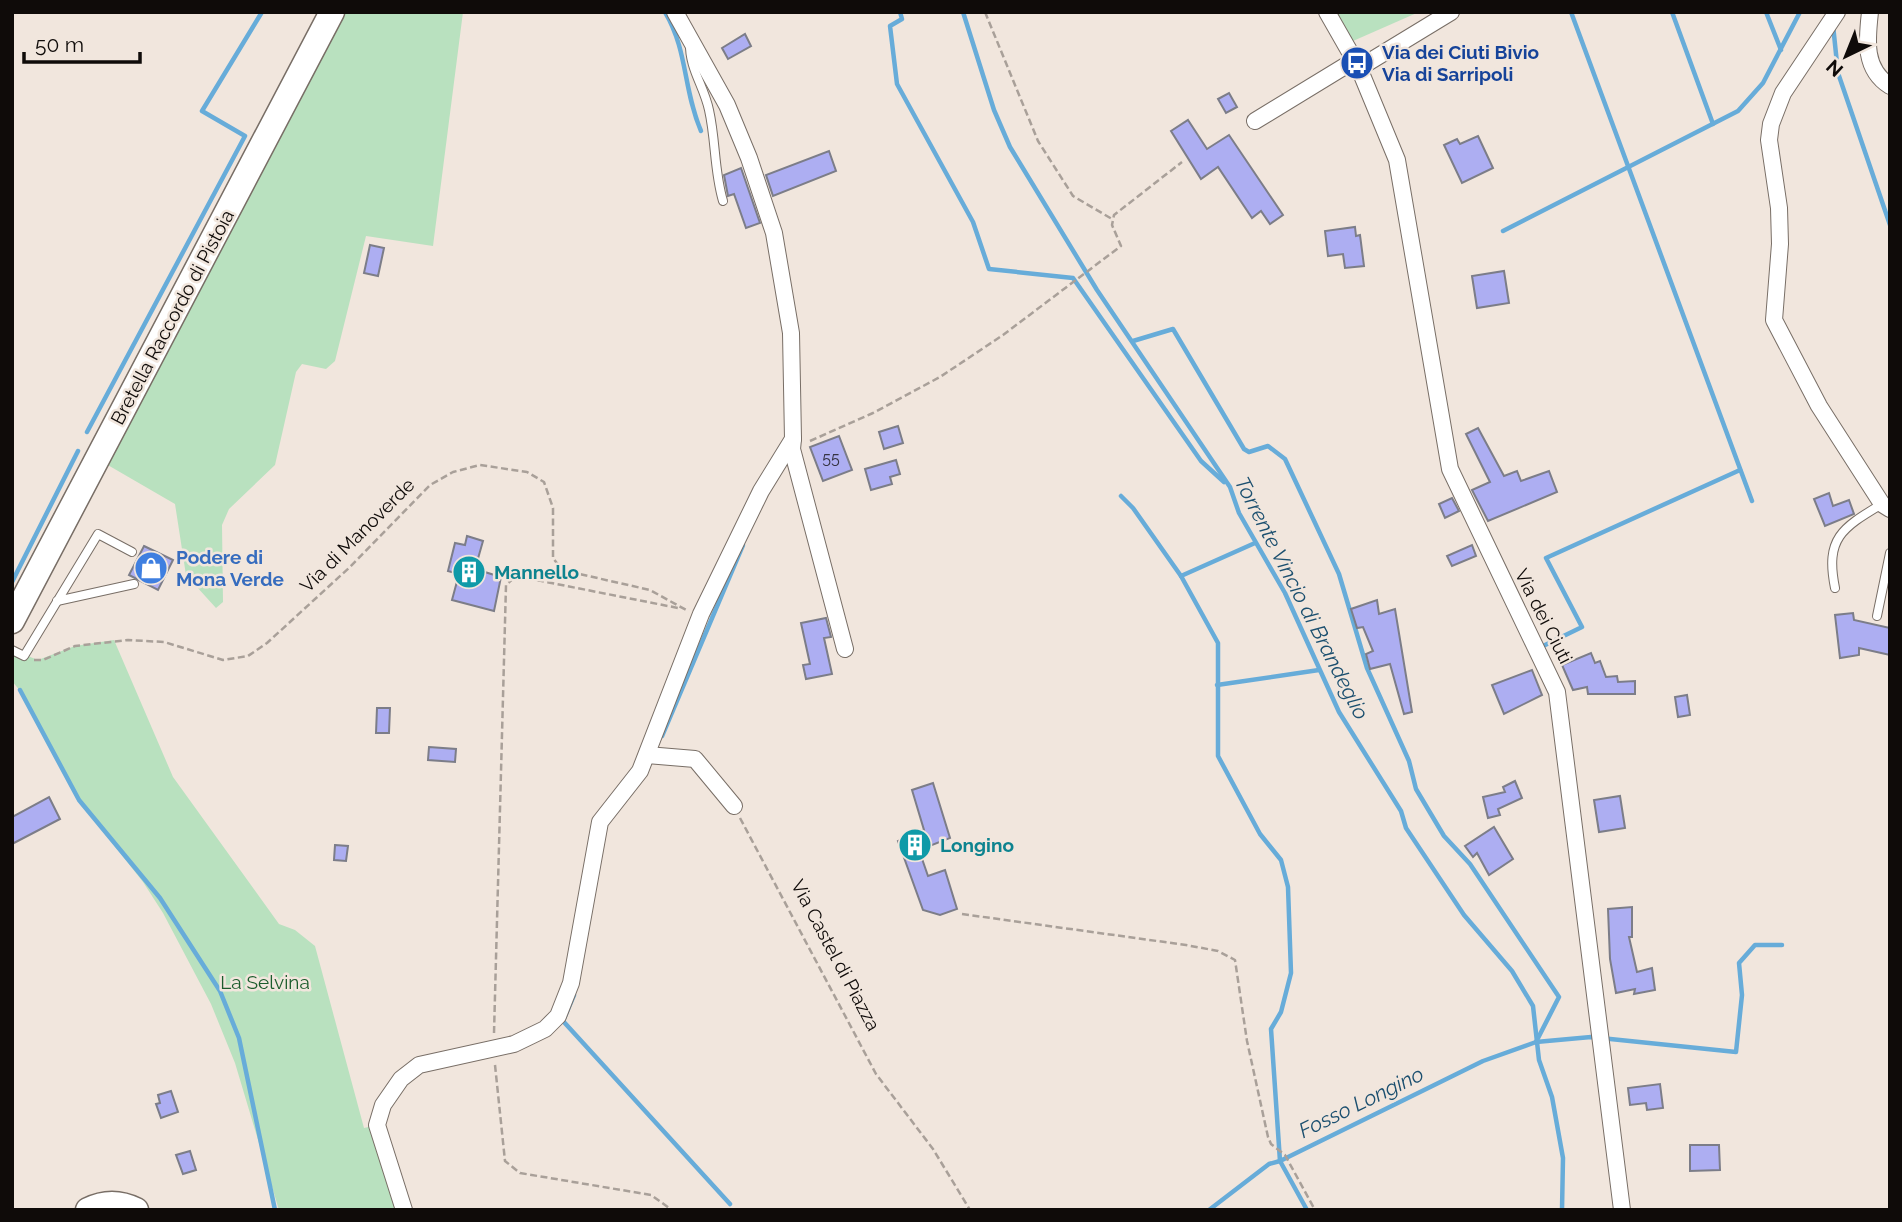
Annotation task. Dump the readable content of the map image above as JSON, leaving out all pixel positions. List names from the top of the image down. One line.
{"streets":{"main road":["Bretella Raccordo di Pistoia"],"street":["Via dei Ciuti"],"path":["Via di Manoverde","Via Castel di Piazza"]},"water":["Torrente Vincio di Brandeglio","Fosso Longino"],"parks":["La Selvina"],"places":{"bus stop":["Via dei Ciuti Bivio Via di Sarripoli"],"shop":["Podere di Mona Verde"],"building":["Mannello","Longino"]},"house_numbers":["55"],"scale_bar":"50 m","north":"bottom left"}
